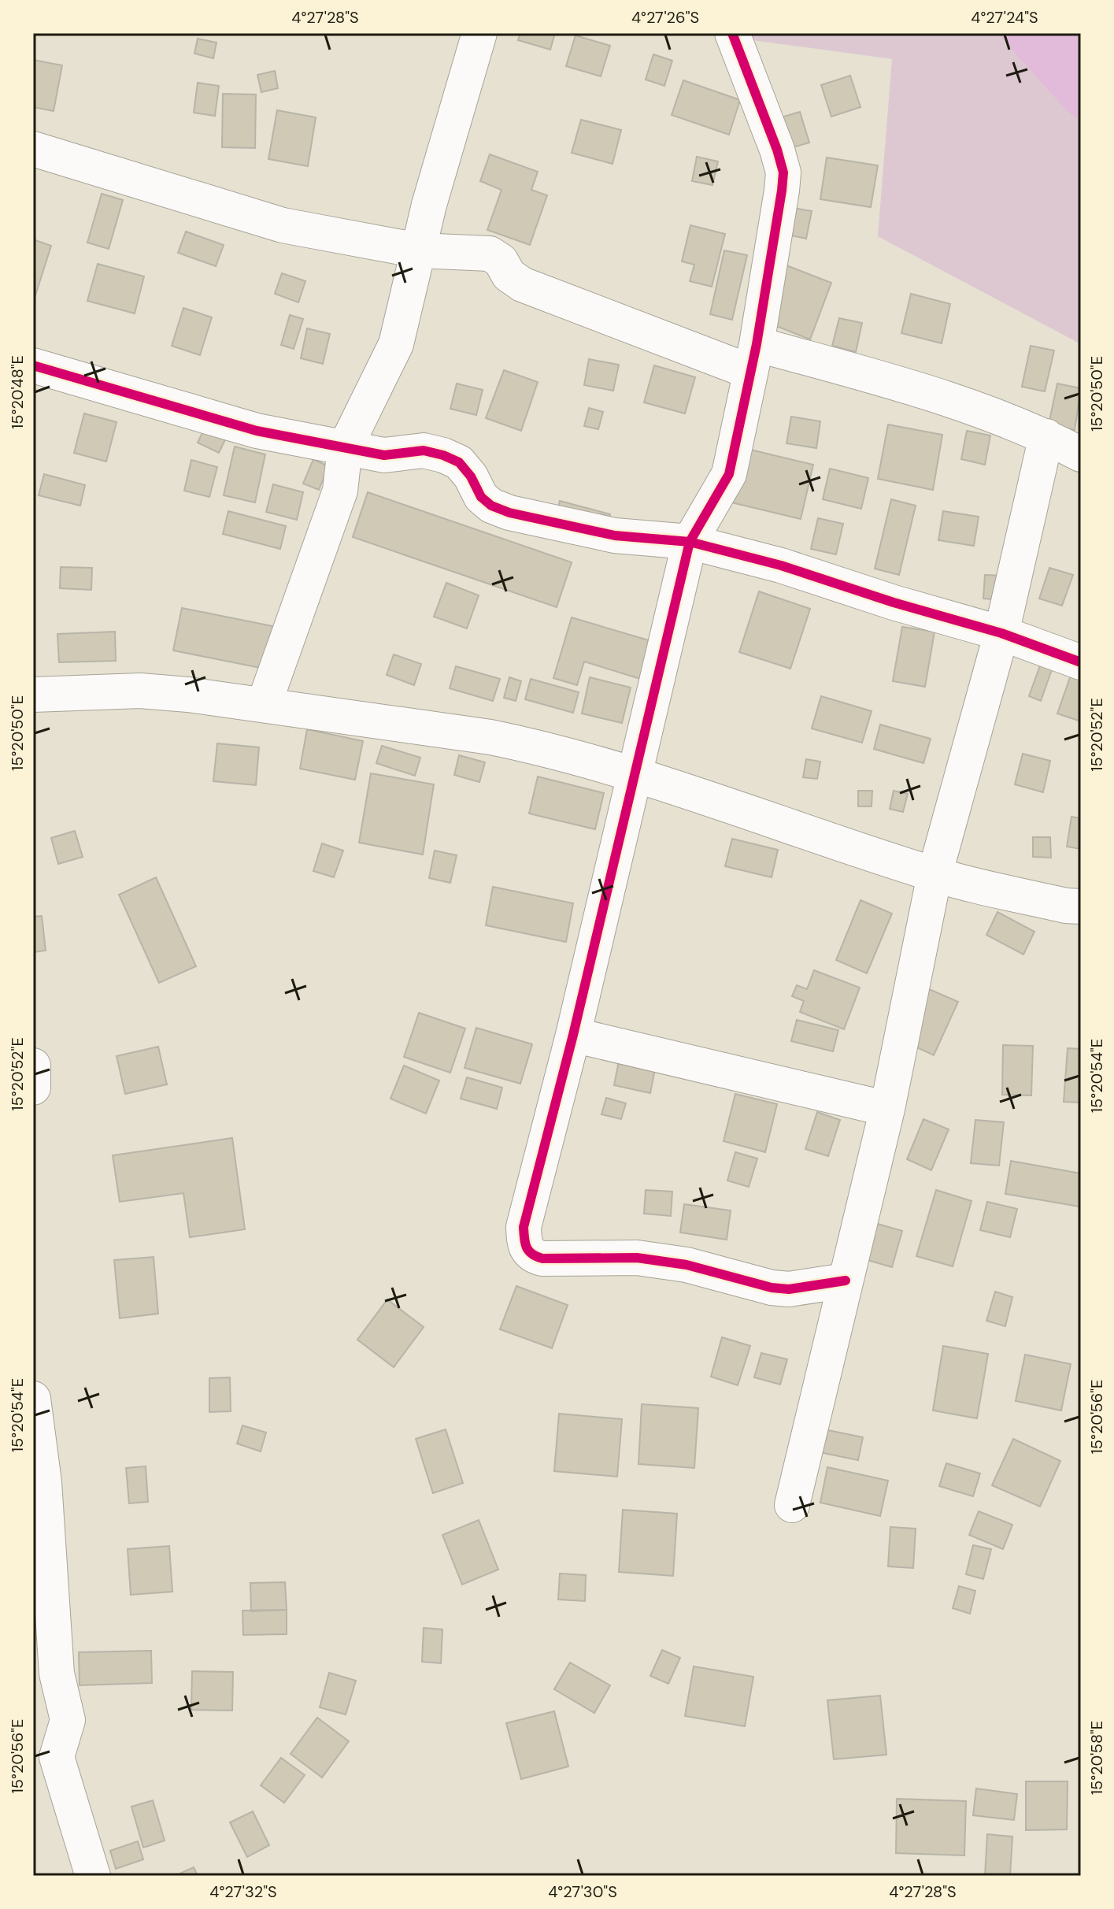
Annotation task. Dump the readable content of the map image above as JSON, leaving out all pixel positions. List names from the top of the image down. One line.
{"coordinates":["4°27'28\"S","4°27'26\"S","4°27'24\"S","15°20'48\"E","15°20'50\"E","15°20'52\"E","15°20'54\"E","15°20'56\"E","15°20'58\"E","4°27'32\"S","4°27'30\"S"]}
